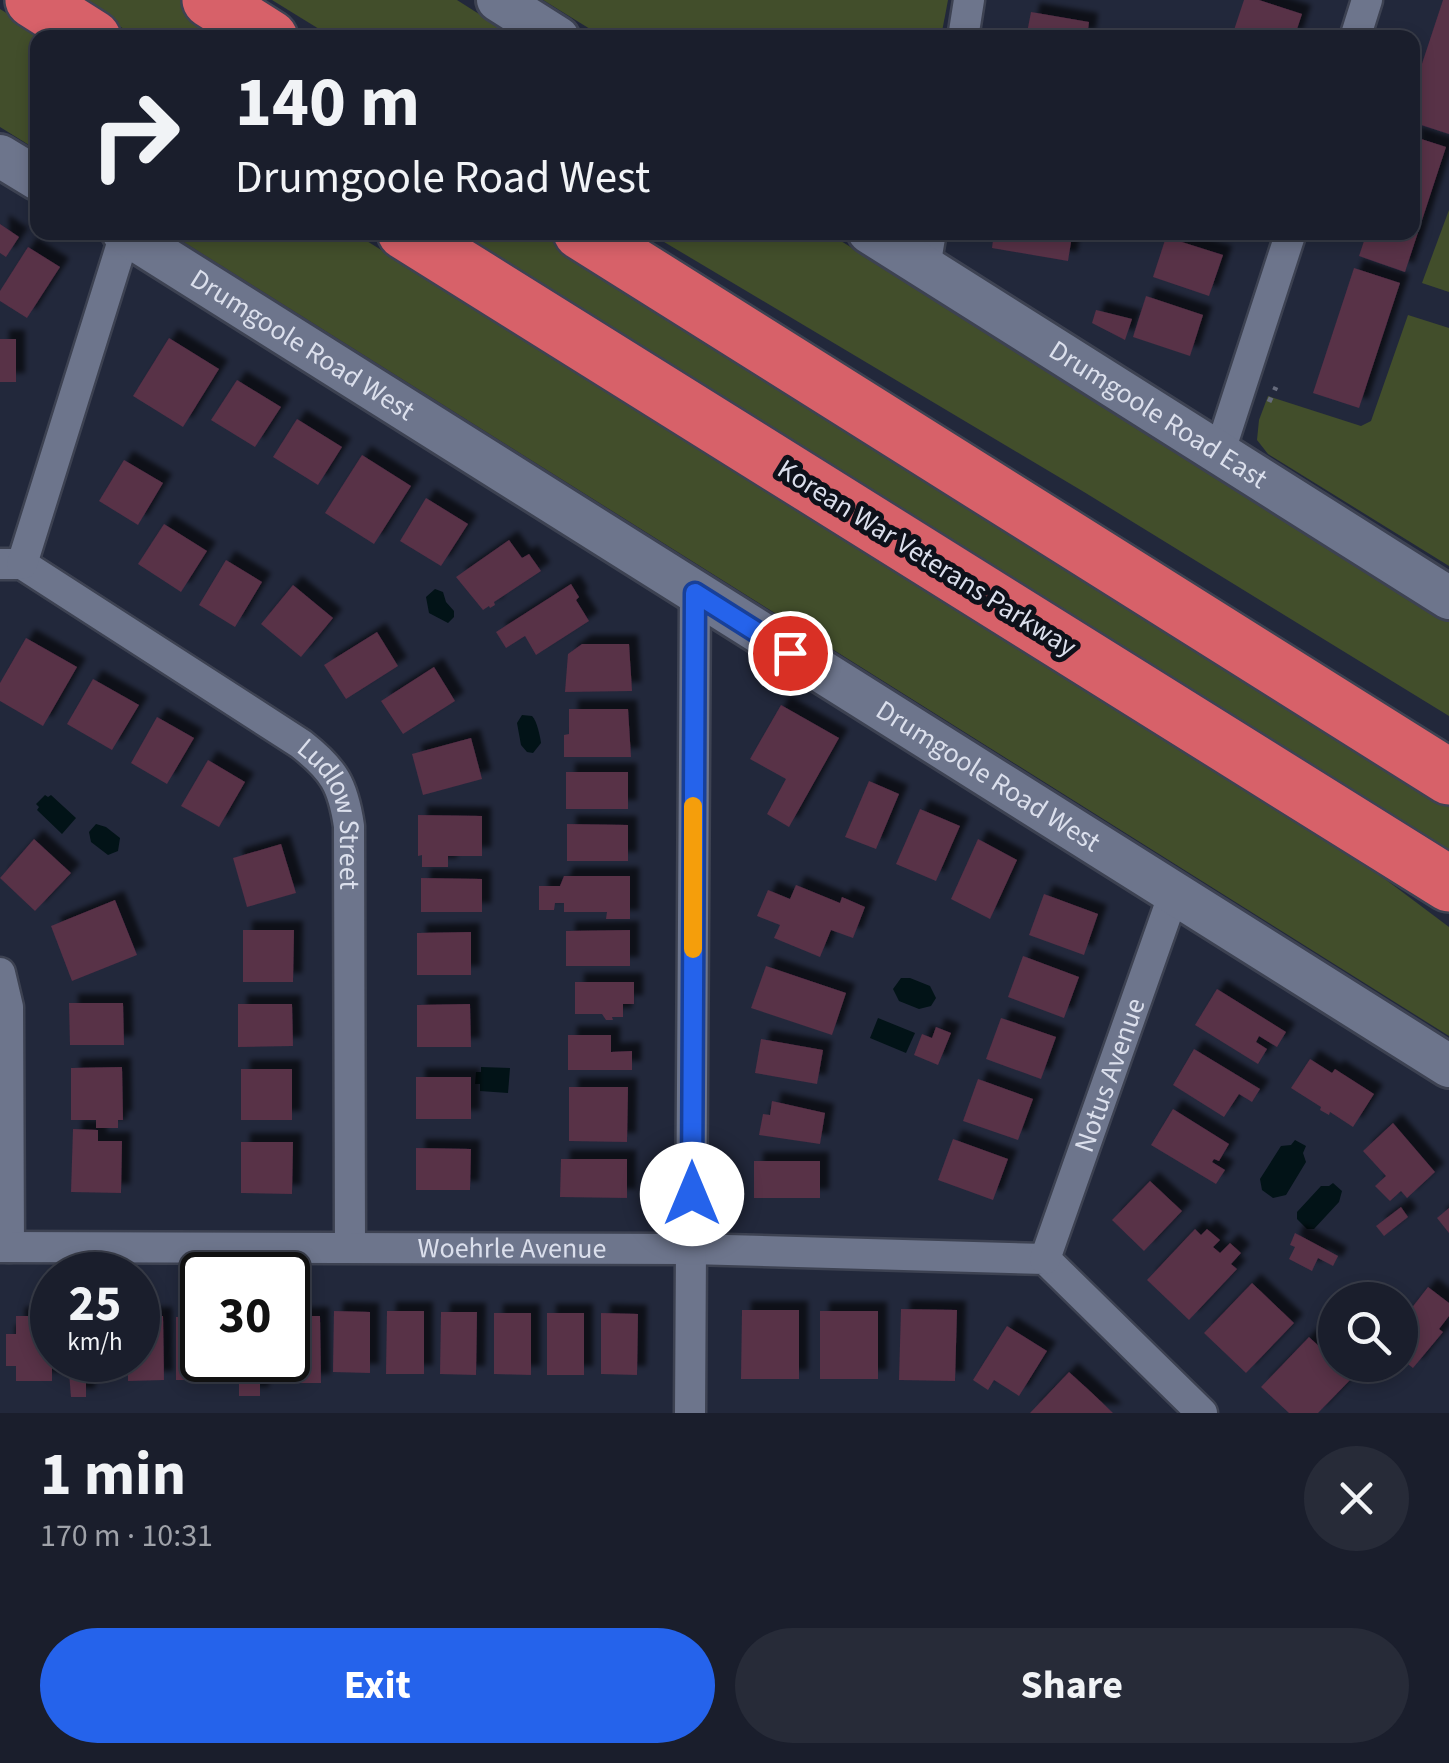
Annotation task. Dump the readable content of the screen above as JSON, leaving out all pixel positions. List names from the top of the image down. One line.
{"streets":{"highway":["Korean War Veterans Parkway"],"main road":["Drumgoole Road West","Drumgoole Road East"],"street":["Ludlow Street","Notus Avenue","Woehrle Avenue"]},"crossings":[["Drumgoole Road West","Notus Avenue"],["Ludlow Street","Woehrle Avenue"],["Notus Avenue","Woehrle Avenue"]],"page":{"turn":["140 m","Drumgoole Road West"],"speed":"25 km/h","limit":"30","heading":["1 min","170 m · 10:31"],"buttons":["Exit","Share"]}}
